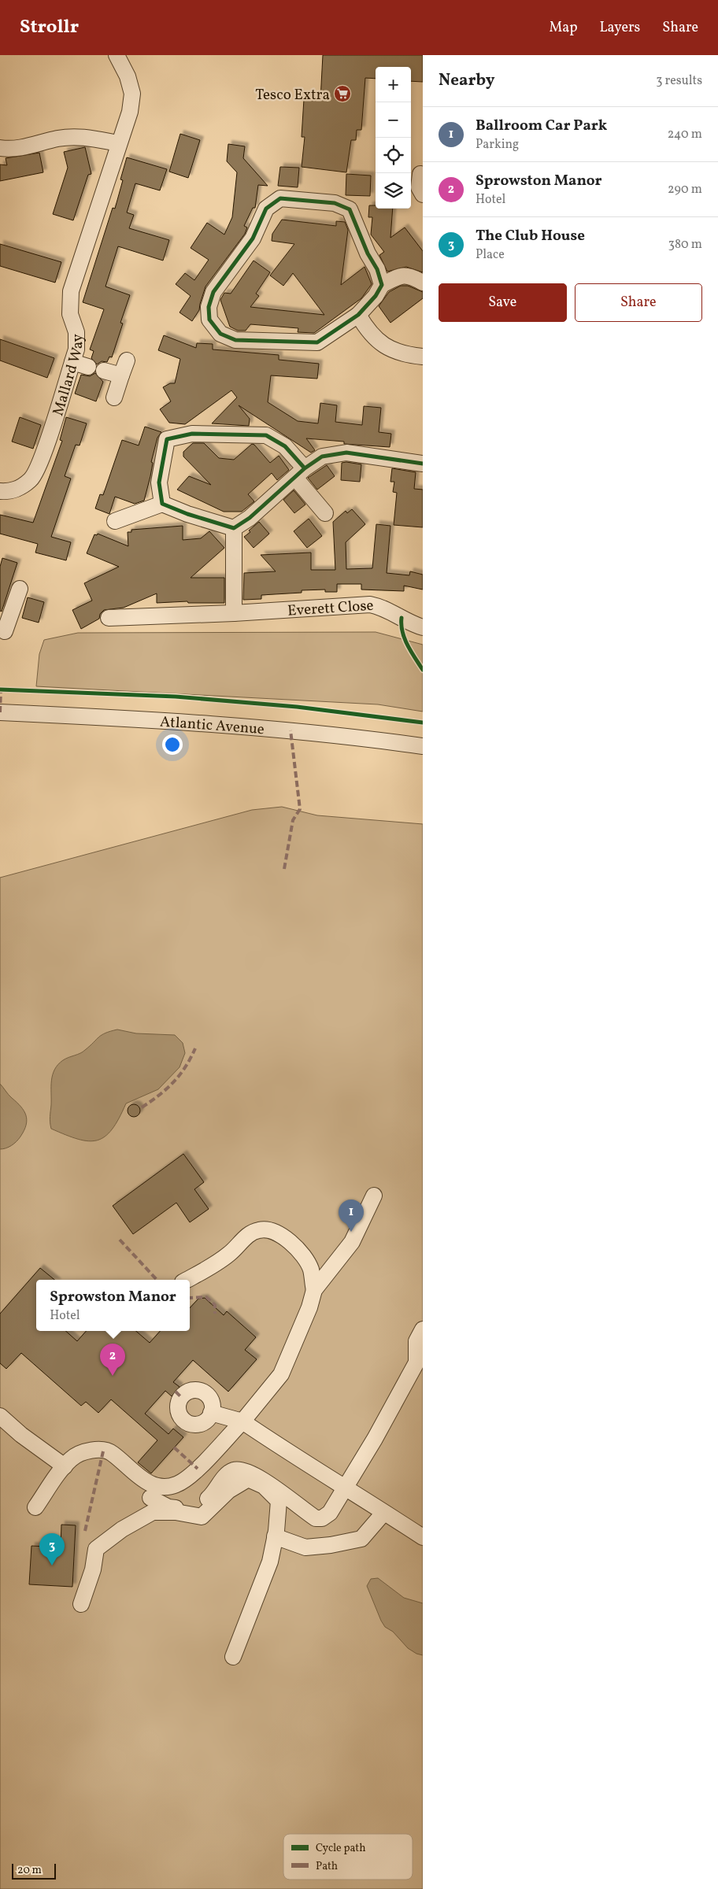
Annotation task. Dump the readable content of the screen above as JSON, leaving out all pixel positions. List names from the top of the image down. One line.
{"streets":{"street":["Mallard Way","Everett Close","Atlantic Avenue"]},"places":{"supermarket":["Tesco Extra"]},"legend":["Cycle path","Path"],"scale_bar":"20 m","page":{"header":"Strollr","nav":["Map","Layers","Share"],"heading":["Nearby","3 results"],"map_buttons":["+","−"],"list":[{"mark":"1","name":"Ballroom Car Park","note":"Parking","value":"240 m"},{"mark":"2","name":"Sprowston Manor","note":"Hotel","value":"290 m"},{"mark":"3","name":"The Club House","note":"Place","value":"380 m"}],"buttons":["Save","Share"],"pins":["1","2","3"],"popup":["Sprowston Manor","Hotel"],"scale":"20 m"}}
